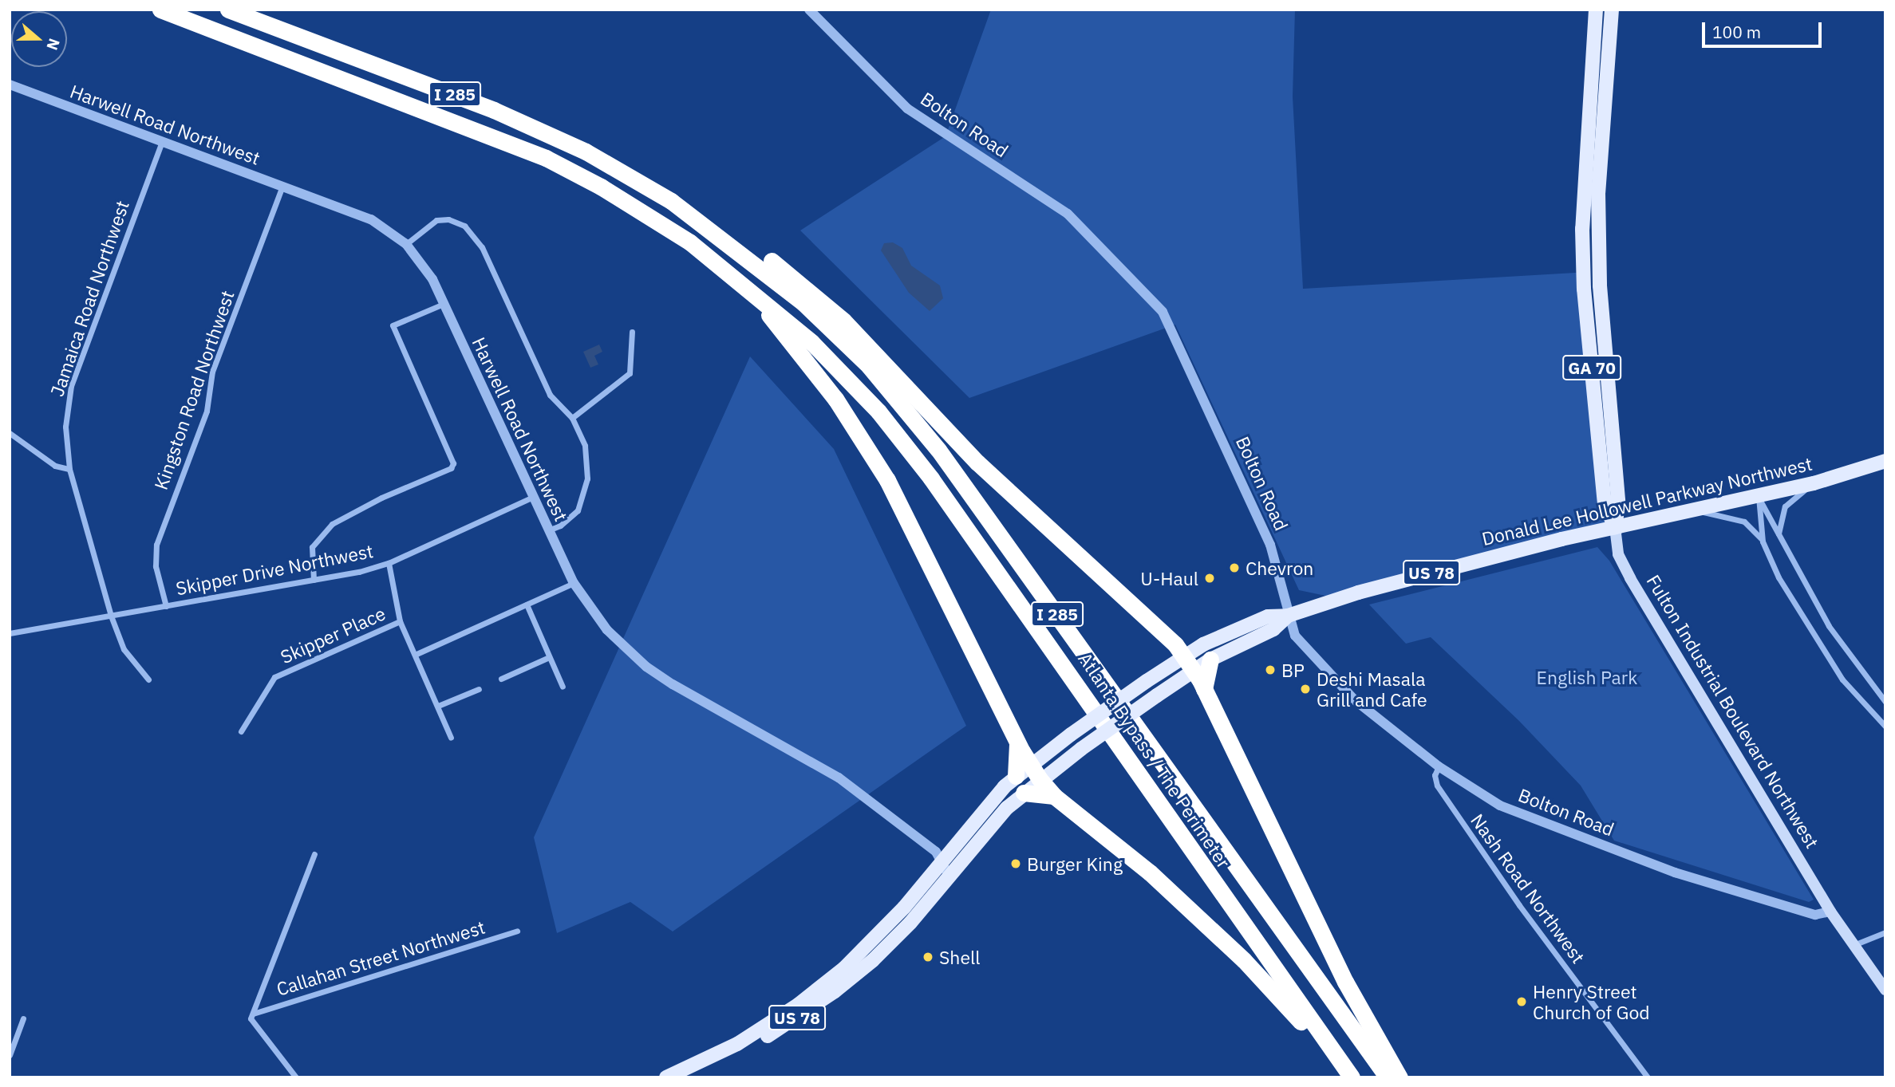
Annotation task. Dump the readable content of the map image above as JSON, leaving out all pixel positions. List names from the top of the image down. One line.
{"streets":{"highway":["I 285","Atlanta Bypass / The Perimeter"],"main road":["GA 70","Donald Lee Hollowell Parkway Northwest","US 78","Fulton Industrial Boulevard Northwest"],"street":["Harwell Road Northwest","Bolton Road","Jamaica Road Northwest","Kingston Road Northwest","Skipper Drive Northwest","Skipper Place","Nash Road Northwest","Callahan Street Northwest"]},"crossings":[["Harwell Road Northwest","Jamaica Road Northwest"],["Harwell Road Northwest","Kingston Road Northwest"],["Harwell Road Northwest","Donald Lee Hollowell Parkway Northwest"],["Harwell Road Northwest","Skipper Drive Northwest"],["Bolton Road","Donald Lee Hollowell Parkway Northwest"],["Bolton Road","Fulton Industrial Boulevard Northwest"],["Bolton Road","Nash Road Northwest"],["Jamaica Road Northwest","Skipper Drive Northwest"],["Kingston Road Northwest","Skipper Drive Northwest"],["Donald Lee Hollowell Parkway Northwest","Fulton Industrial Boulevard Northwest"]],"parks":["English Park"],"places":["Chevron","U-Haul","BP","Deshi Masala Grill and Cafe","Burger King","Shell","Henry Street Church of God"],"scale_bar":"100 m","north":"right"}
